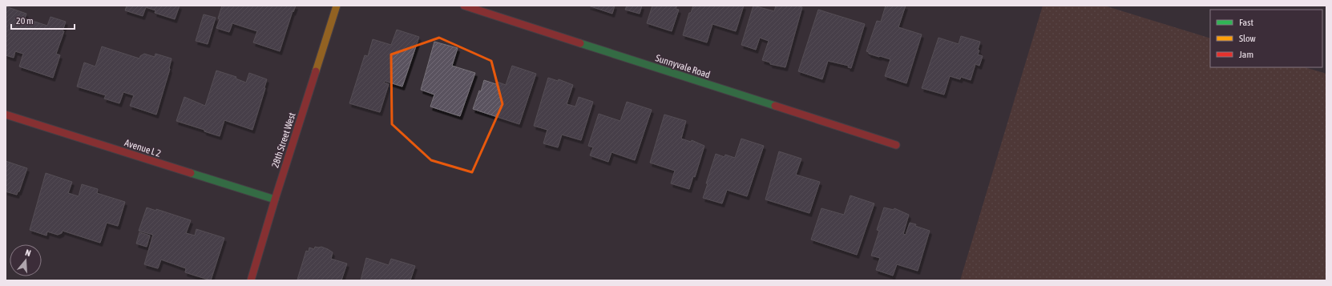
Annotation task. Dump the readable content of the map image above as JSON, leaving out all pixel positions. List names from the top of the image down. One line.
{"streets":{"street":["Sunnyvale Road","28th Street West","Avenue L 2"]},"crossings":[["28th Street West","Avenue L 2"]],"legend":["Fast","Slow","Jam"],"scale_bar":"20 m","north":"top"}
